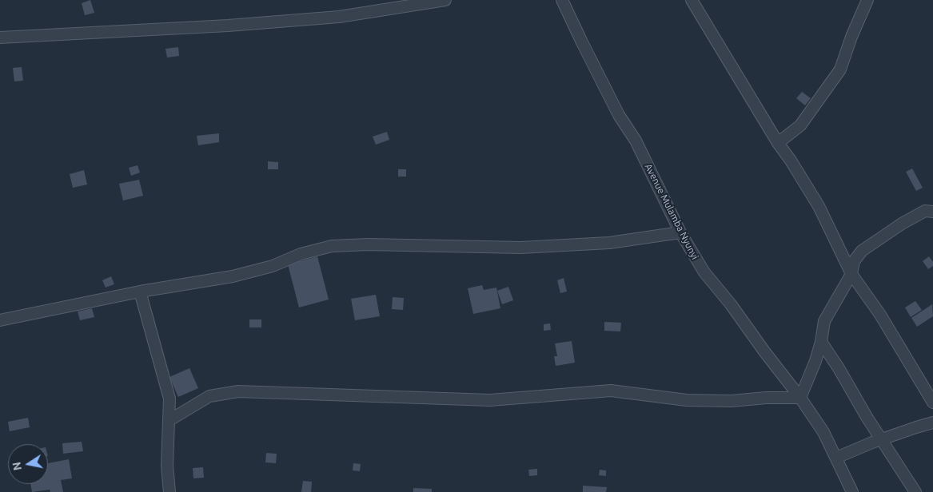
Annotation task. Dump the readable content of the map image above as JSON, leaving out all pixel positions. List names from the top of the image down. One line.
{"streets":{"street":["Avenue Mulamba Nyunyi"]},"north":"left"}
